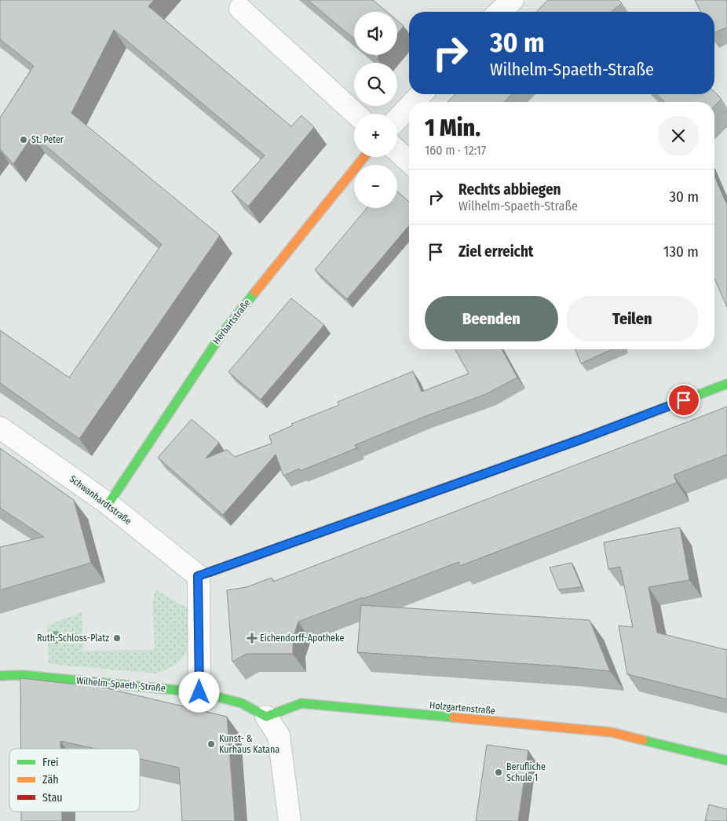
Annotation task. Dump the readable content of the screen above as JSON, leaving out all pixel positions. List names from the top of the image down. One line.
{"streets":{"street":["Herbartstraße","Schwanhardtstraße","Wilhelm-Spaeth-Straße","Holzgartenstraße"]},"crossings":[["Herbartstraße","Schwanhardtstraße"]],"places":{"other":["St. Peter","Ruth-Schloss-Platz","Kunst- & Kurhaus Katana","Berufliche Schule 1"],"health":["Eichendorff-Apotheke"]},"legend":["Frei","Zäh","Stau"],"page":{"map_buttons":["+","−"],"turn":["30 m","Wilhelm-Spaeth-Straße"],"heading":["1 Min.","160 m · 12:17"],"list":[{"name":"Rechts abbiegen","note":"Wilhelm-Spaeth-Straße","value":"30 m"},{"name":"Ziel erreicht","value":"130 m"}],"buttons":["Beenden","Teilen"]}}
